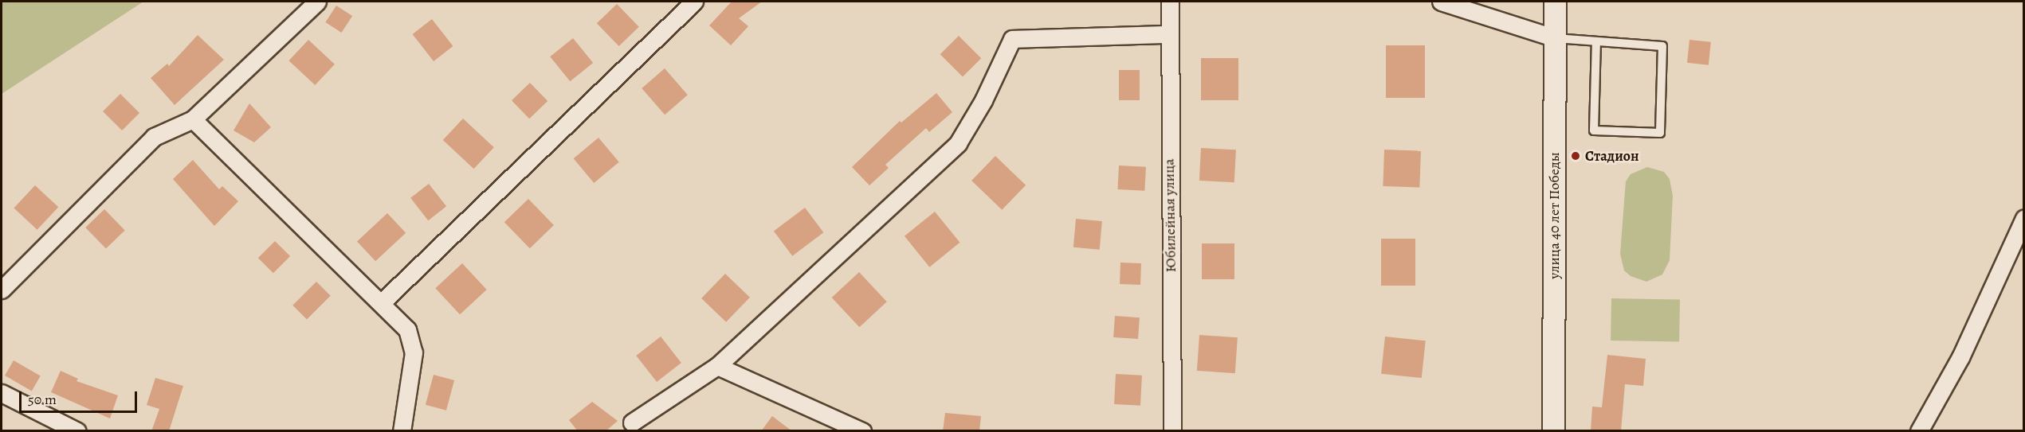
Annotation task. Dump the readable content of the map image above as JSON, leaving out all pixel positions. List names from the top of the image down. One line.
{"streets":{"street":["Юбилейная улица","улица 40 лет Победы"]},"places":["Стадион"],"scale_bar":"50 m"}
